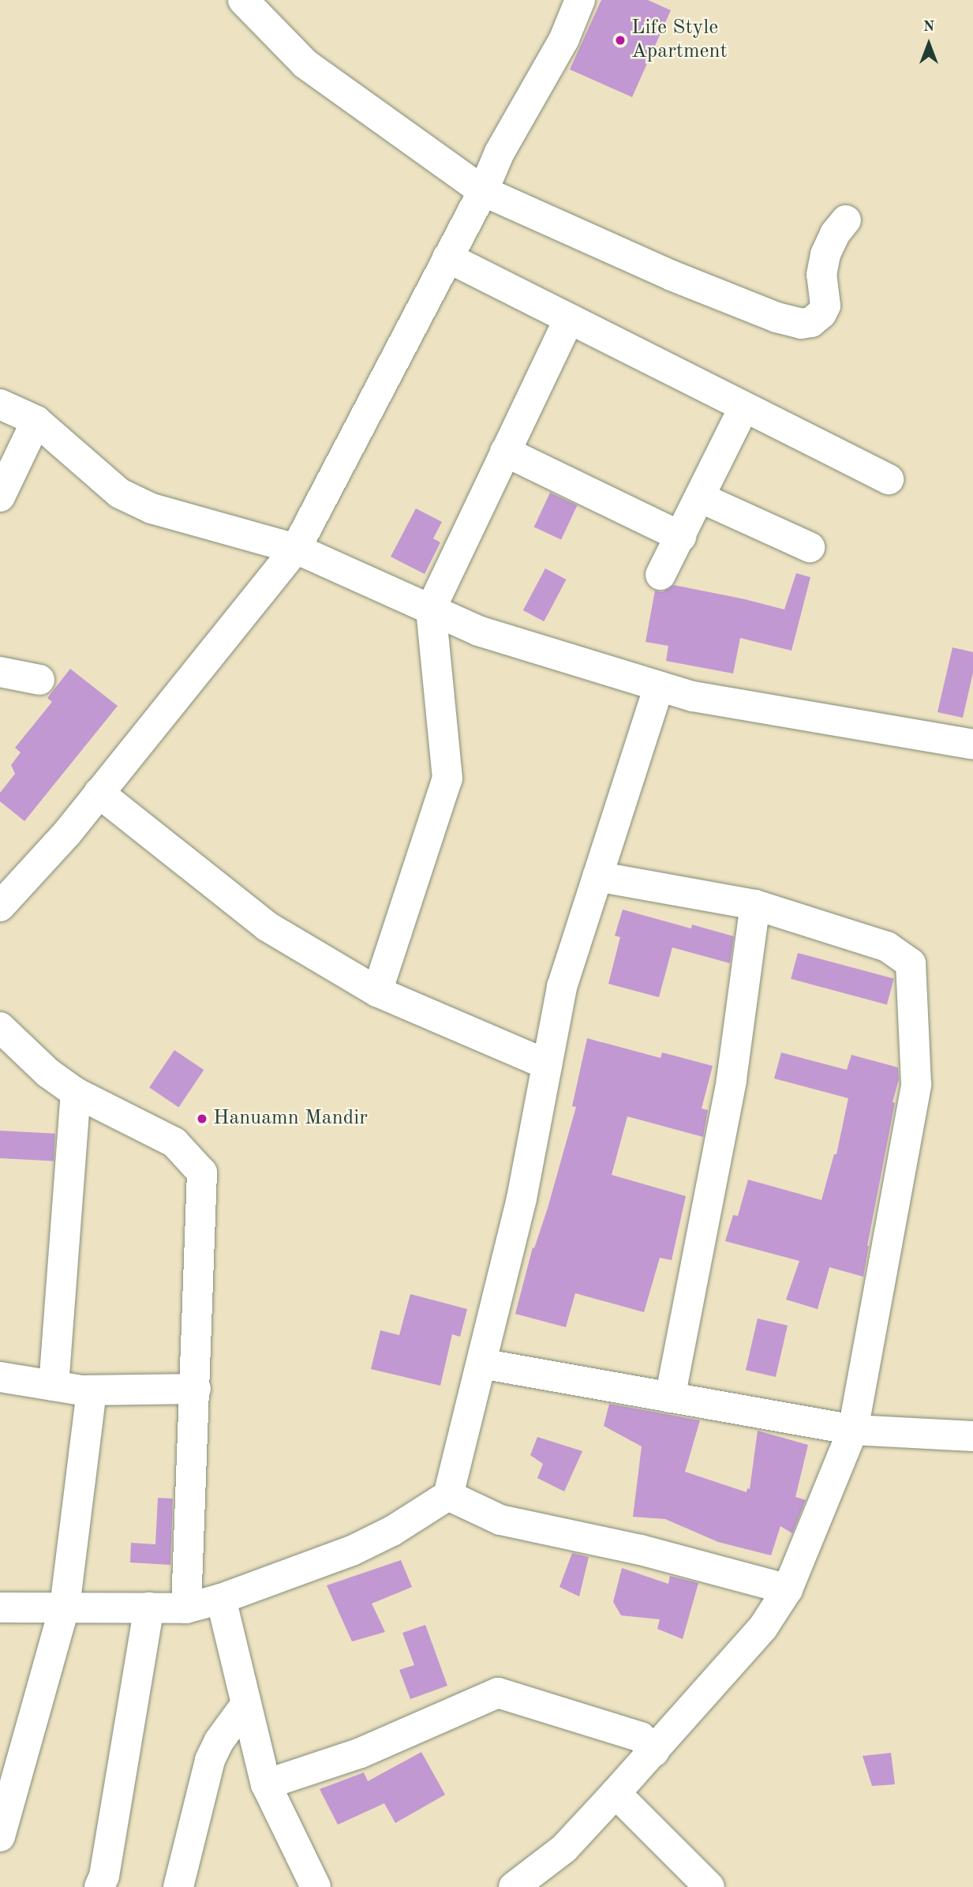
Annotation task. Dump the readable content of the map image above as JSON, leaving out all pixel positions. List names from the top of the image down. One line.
{"places":["Life Style Apartment","Hanuamn Mandir"],"north":"top"}
